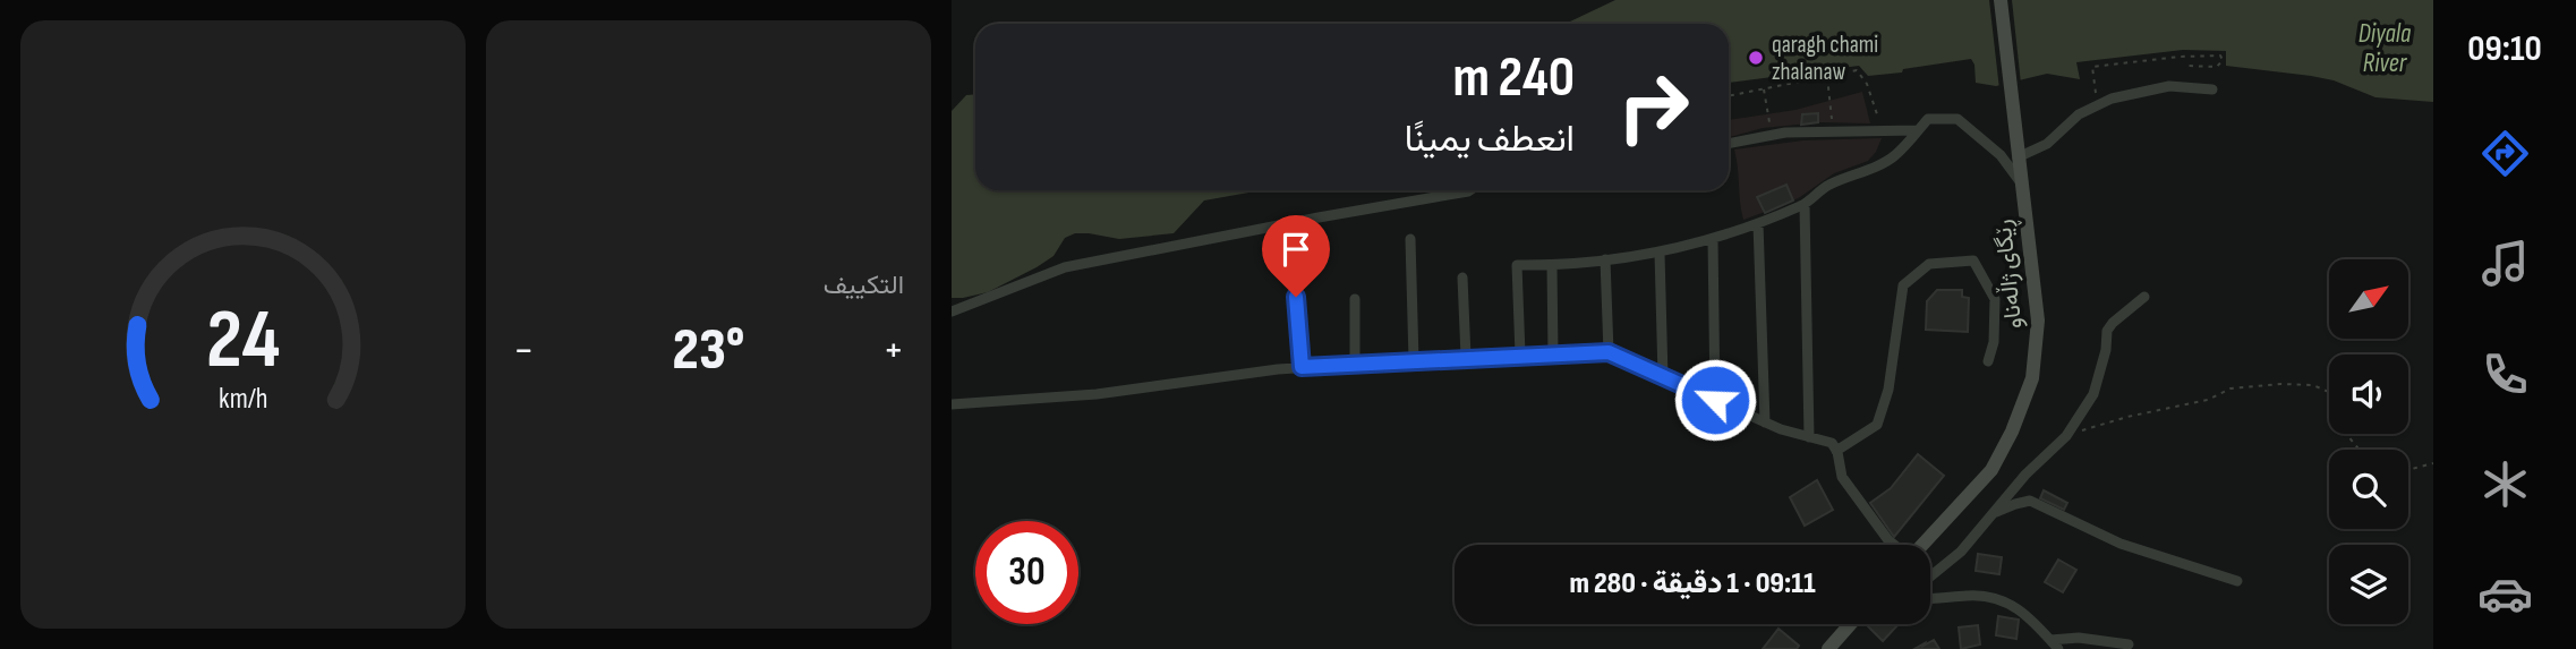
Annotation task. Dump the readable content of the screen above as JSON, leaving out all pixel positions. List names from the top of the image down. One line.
{"streets":{"main road":["ڕێگای ژاڵەناو"]},"water":["Diyala River"],"places":["qaragh chami zhalanaw"],"north":"top right","page":{"tabs":"09:10","tile":"التكييف","turn":["240 m","انعطف يمينًا"],"heat":["−","23°","+"],"limit":"30","trip":"09:11 · 1 دقيقة · 280 m","gauge":["24","km/h"]}}
